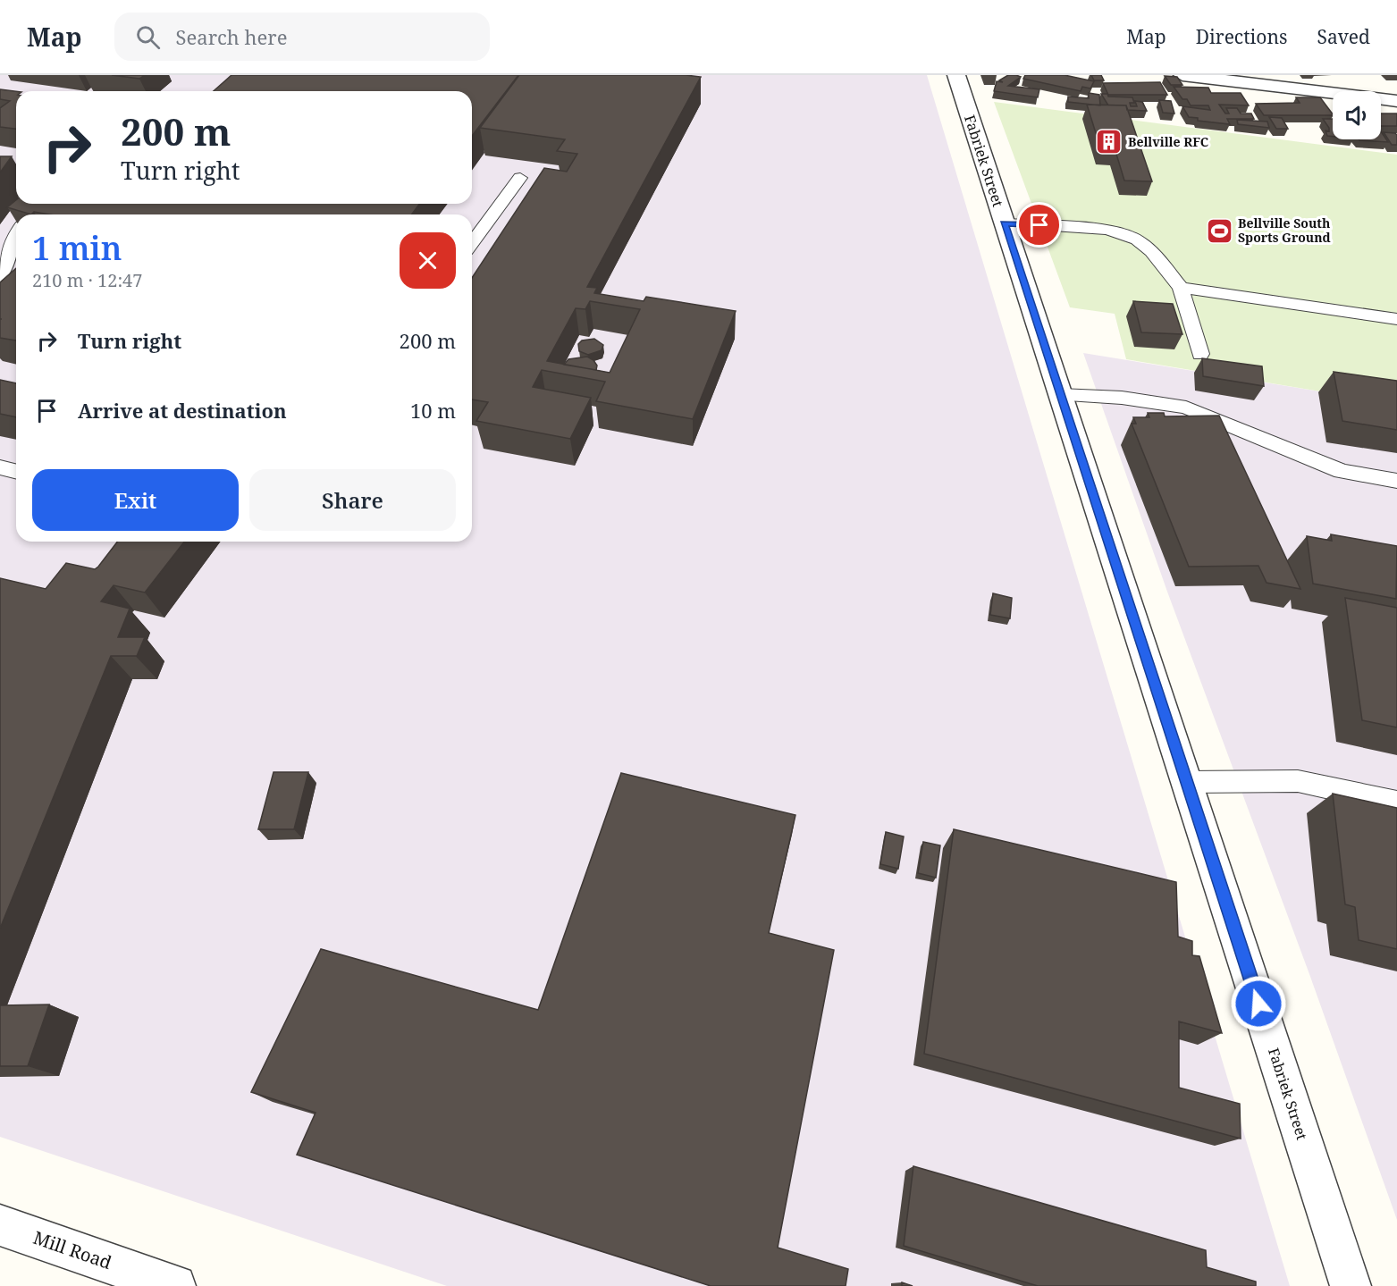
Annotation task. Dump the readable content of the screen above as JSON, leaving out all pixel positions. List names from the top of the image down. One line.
{"streets":{"street":["Fabriek Street","Mill Road"]},"places":{"building":["Bellville RFC"],"sports":["Bellville South Sports Ground"]},"page":{"header":"Map","search":"Search here","nav":["Map","Directions","Saved"],"turn":["200 m","Turn right"],"heading":["1 min","210 m · 12:47"],"list":[{"name":"Turn right","value":"200 m"},{"name":"Arrive at destination","value":"10 m"}],"buttons":["Exit","Share"]}}
